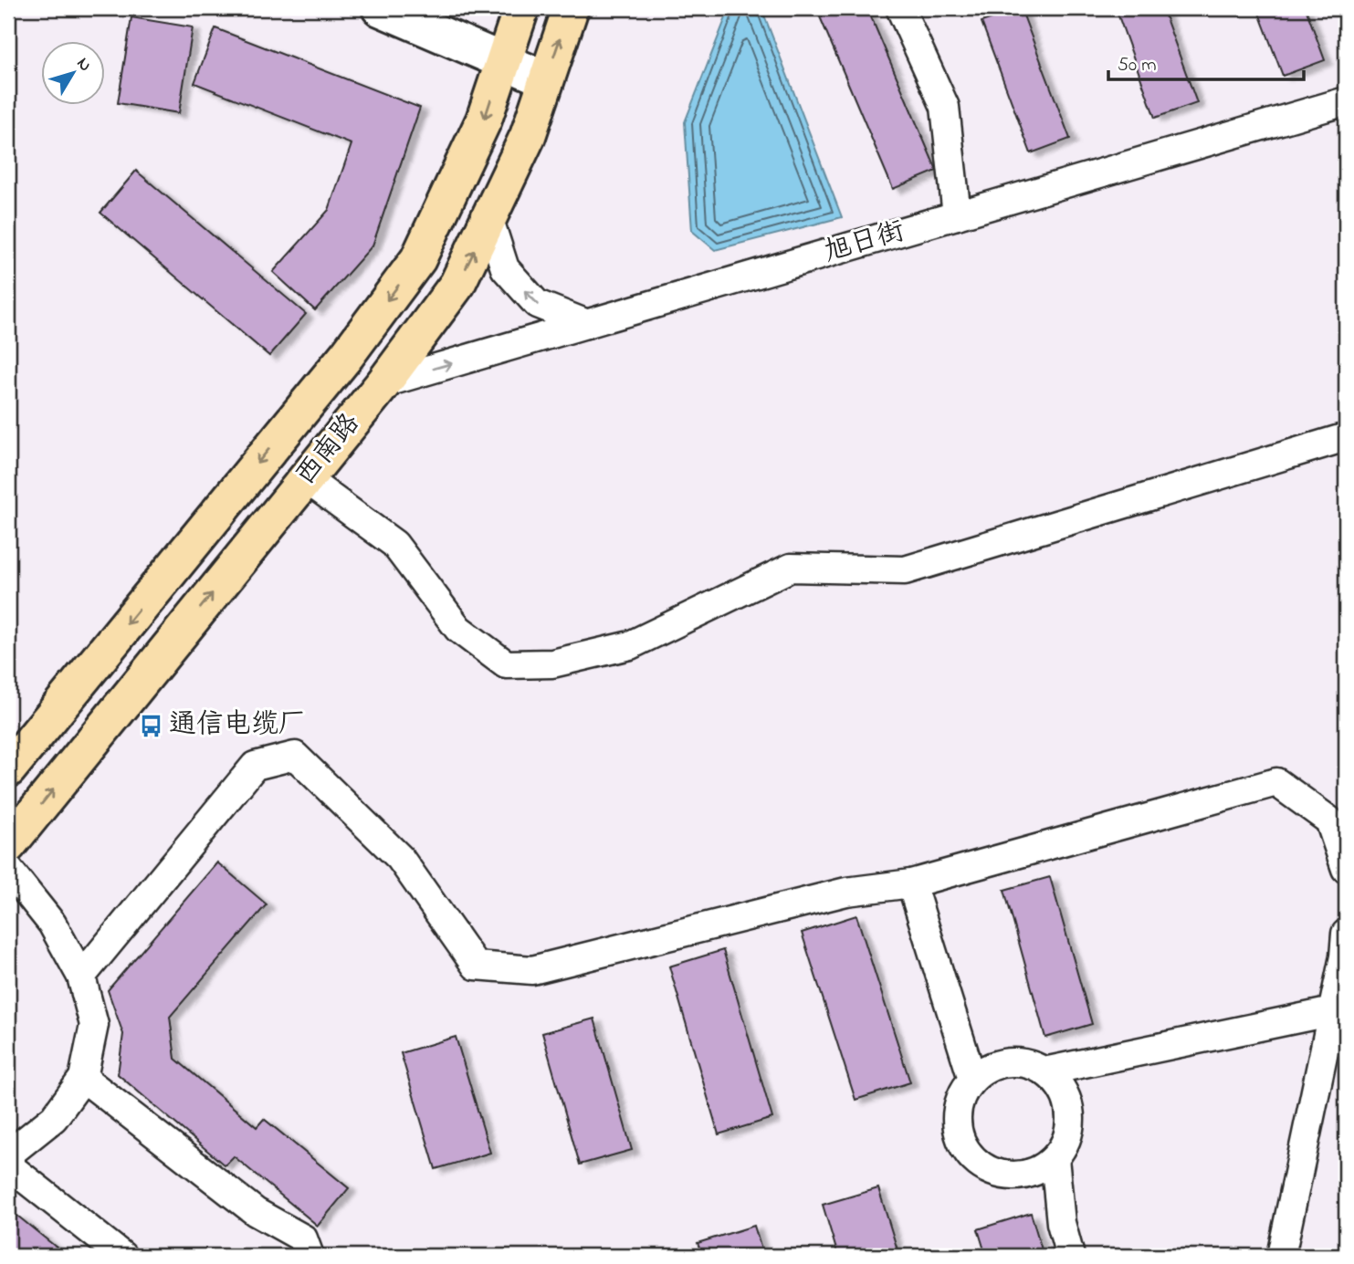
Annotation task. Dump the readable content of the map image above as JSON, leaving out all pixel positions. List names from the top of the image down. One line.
{"streets":{"main road":["西南路"],"street":["旭日街"]},"crossings":[["旭日街","西南路"]],"places":{"bus stop":["通信电缆厂"]},"scale_bar":"50 m","north":"top right"}
